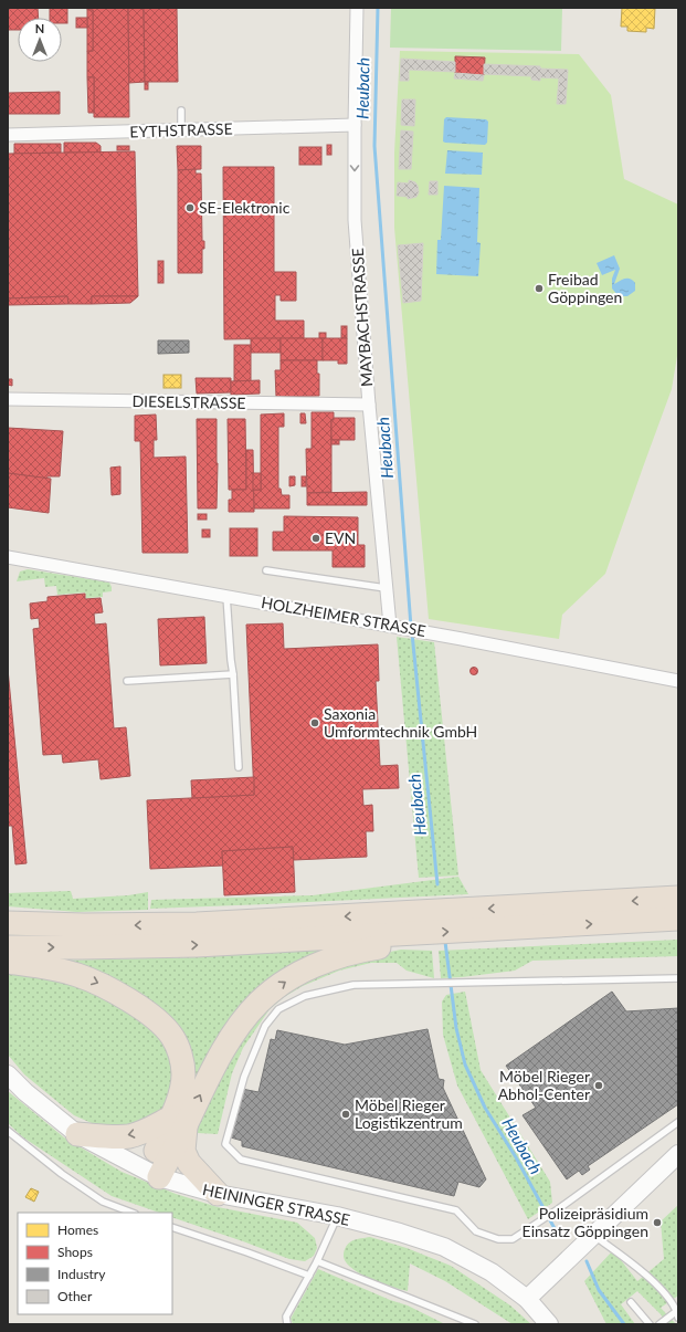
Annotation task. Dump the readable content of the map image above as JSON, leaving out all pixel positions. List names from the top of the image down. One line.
{"streets":{"main road":["HEININGER STRASSE"],"street":["EYTHSTRASSE","MAYBACHSTRASSE","DIESELSTRASSE","HOLZHEIMER STRASSE"]},"crossings":[["EYTHSTRASSE","MAYBACHSTRASSE"],["MAYBACHSTRASSE","DIESELSTRASSE"],["MAYBACHSTRASSE","HOLZHEIMER STRASSE"]],"one_way":["MAYBACHSTRASSE"],"water":["Heubach"],"places":["SE-Elektronic","Freibad Göppingen","EVN","Saxonia Umformtechnik GmbH","Möbel Rieger Abhol-Center","Möbel Rieger Logistikzentrum","Polizeipräsidium Einsatz Göppingen"],"legend":["Homes","Shops","Industry","Other"],"north":"top"}
